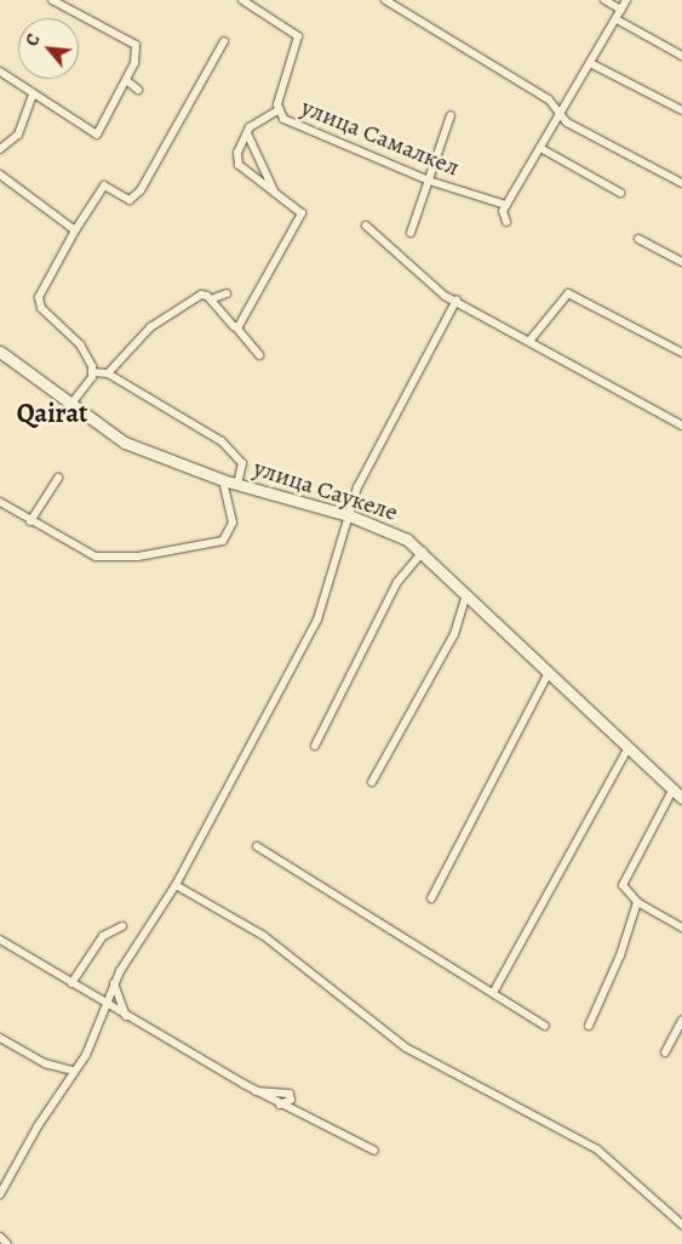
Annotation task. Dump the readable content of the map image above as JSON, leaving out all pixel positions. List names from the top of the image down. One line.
{"streets":{"street":["улица Самалкел","улица Саукеле"]},"districts":["Qairat"],"north":"top left"}
